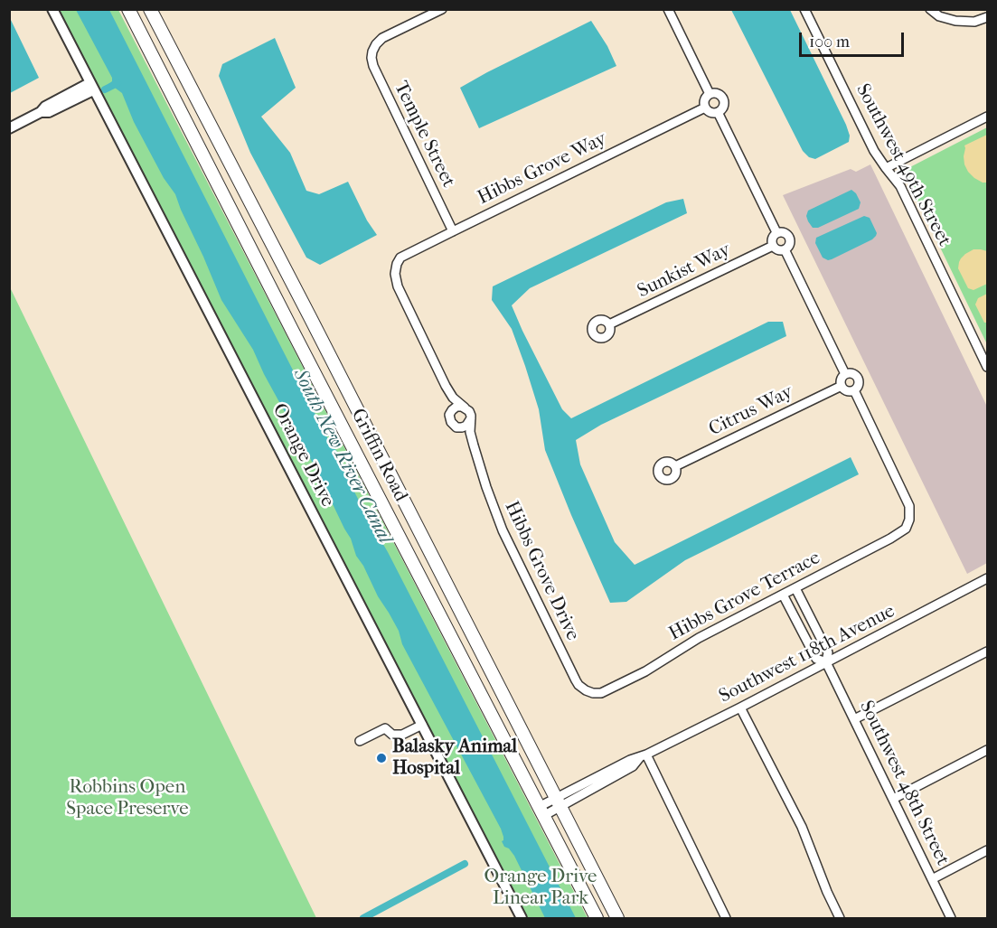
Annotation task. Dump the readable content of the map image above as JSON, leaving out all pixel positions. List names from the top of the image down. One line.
{"streets":{"main road":["Griffin Road"],"street":["Temple Street","Southwest 49th Street","Hibbs Grove Way","Sunkist Way","Citrus Way","Orange Drive","Hibbs Grove Drive","Hibbs Grove Terrace","Southwest 118th Avenue","Southwest 48th Street"]},"crossings":[["Temple Street","Hibbs Grove Way"],["Citrus Way","Hibbs Grove Terrace"],["Griffin Road","Southwest 118th Avenue"],["Hibbs Grove Drive","Hibbs Grove Terrace"],["Hibbs Grove Terrace","Southwest 48th Street"],["Southwest 118th Avenue","Southwest 48th Street"]],"water":["South New River Canal"],"parks":["Robbins Open Space Preserve","Orange Drive Linear Park"],"places":["Balasky Animal Hospital"],"scale_bar":"100 m"}
